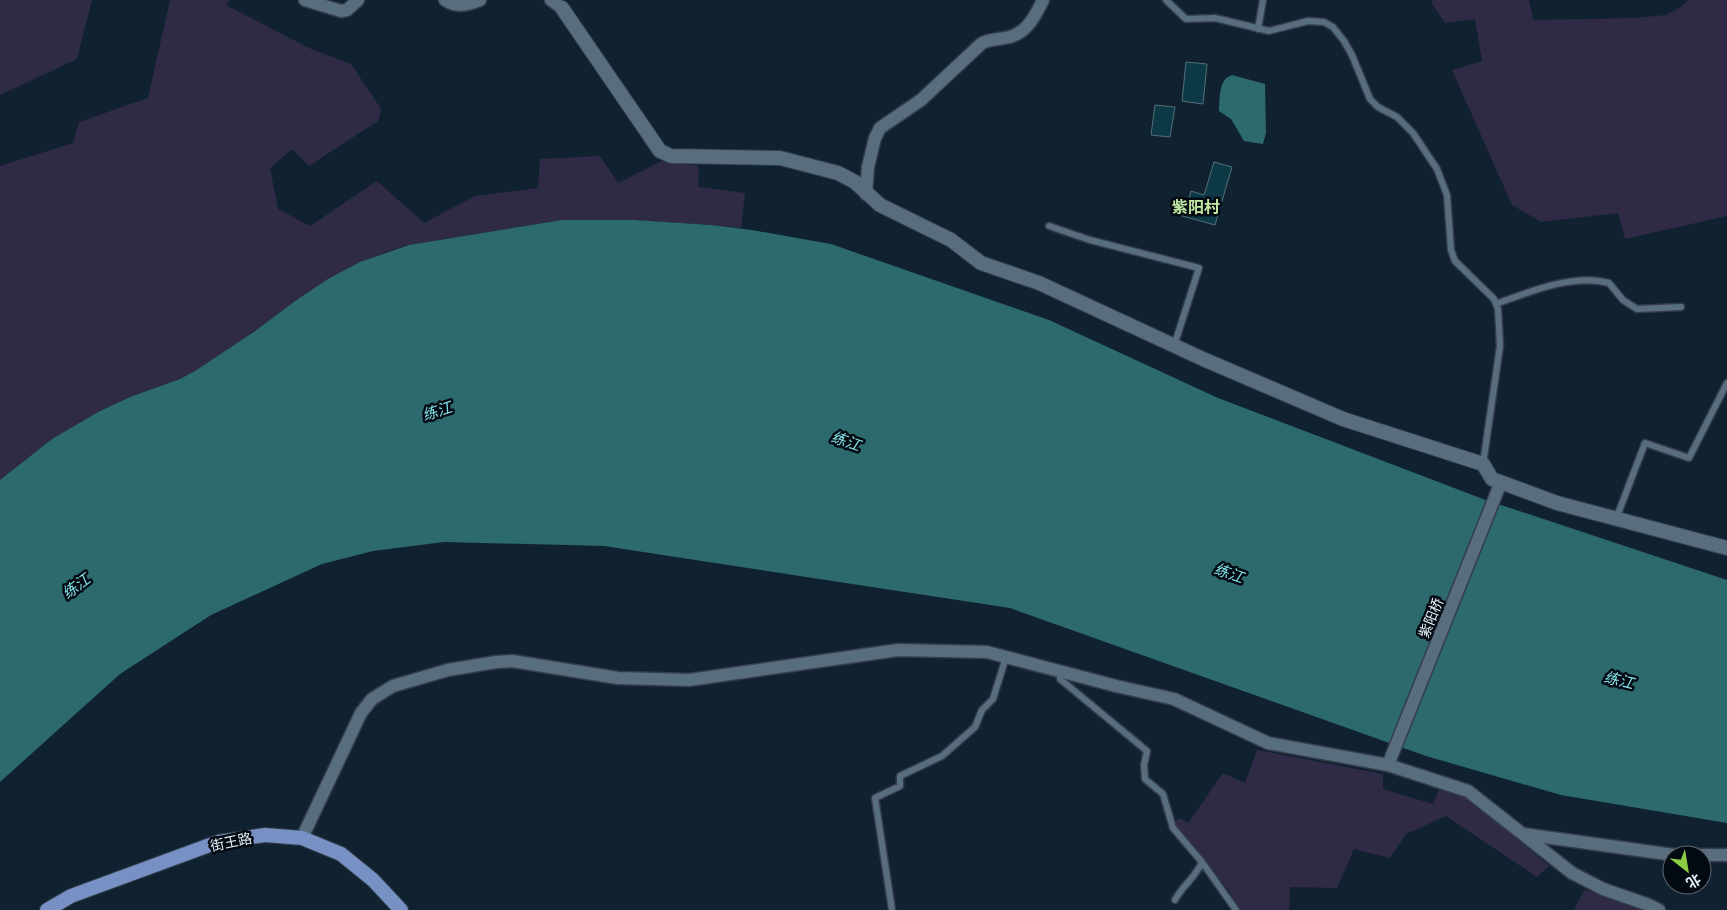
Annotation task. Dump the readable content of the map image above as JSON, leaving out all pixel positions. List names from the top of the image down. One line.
{"streets":{"main road":["街王路"],"street":["紫阳桥"]},"districts":["紫阳村"],"water":["练江"],"north":"bottom right"}
